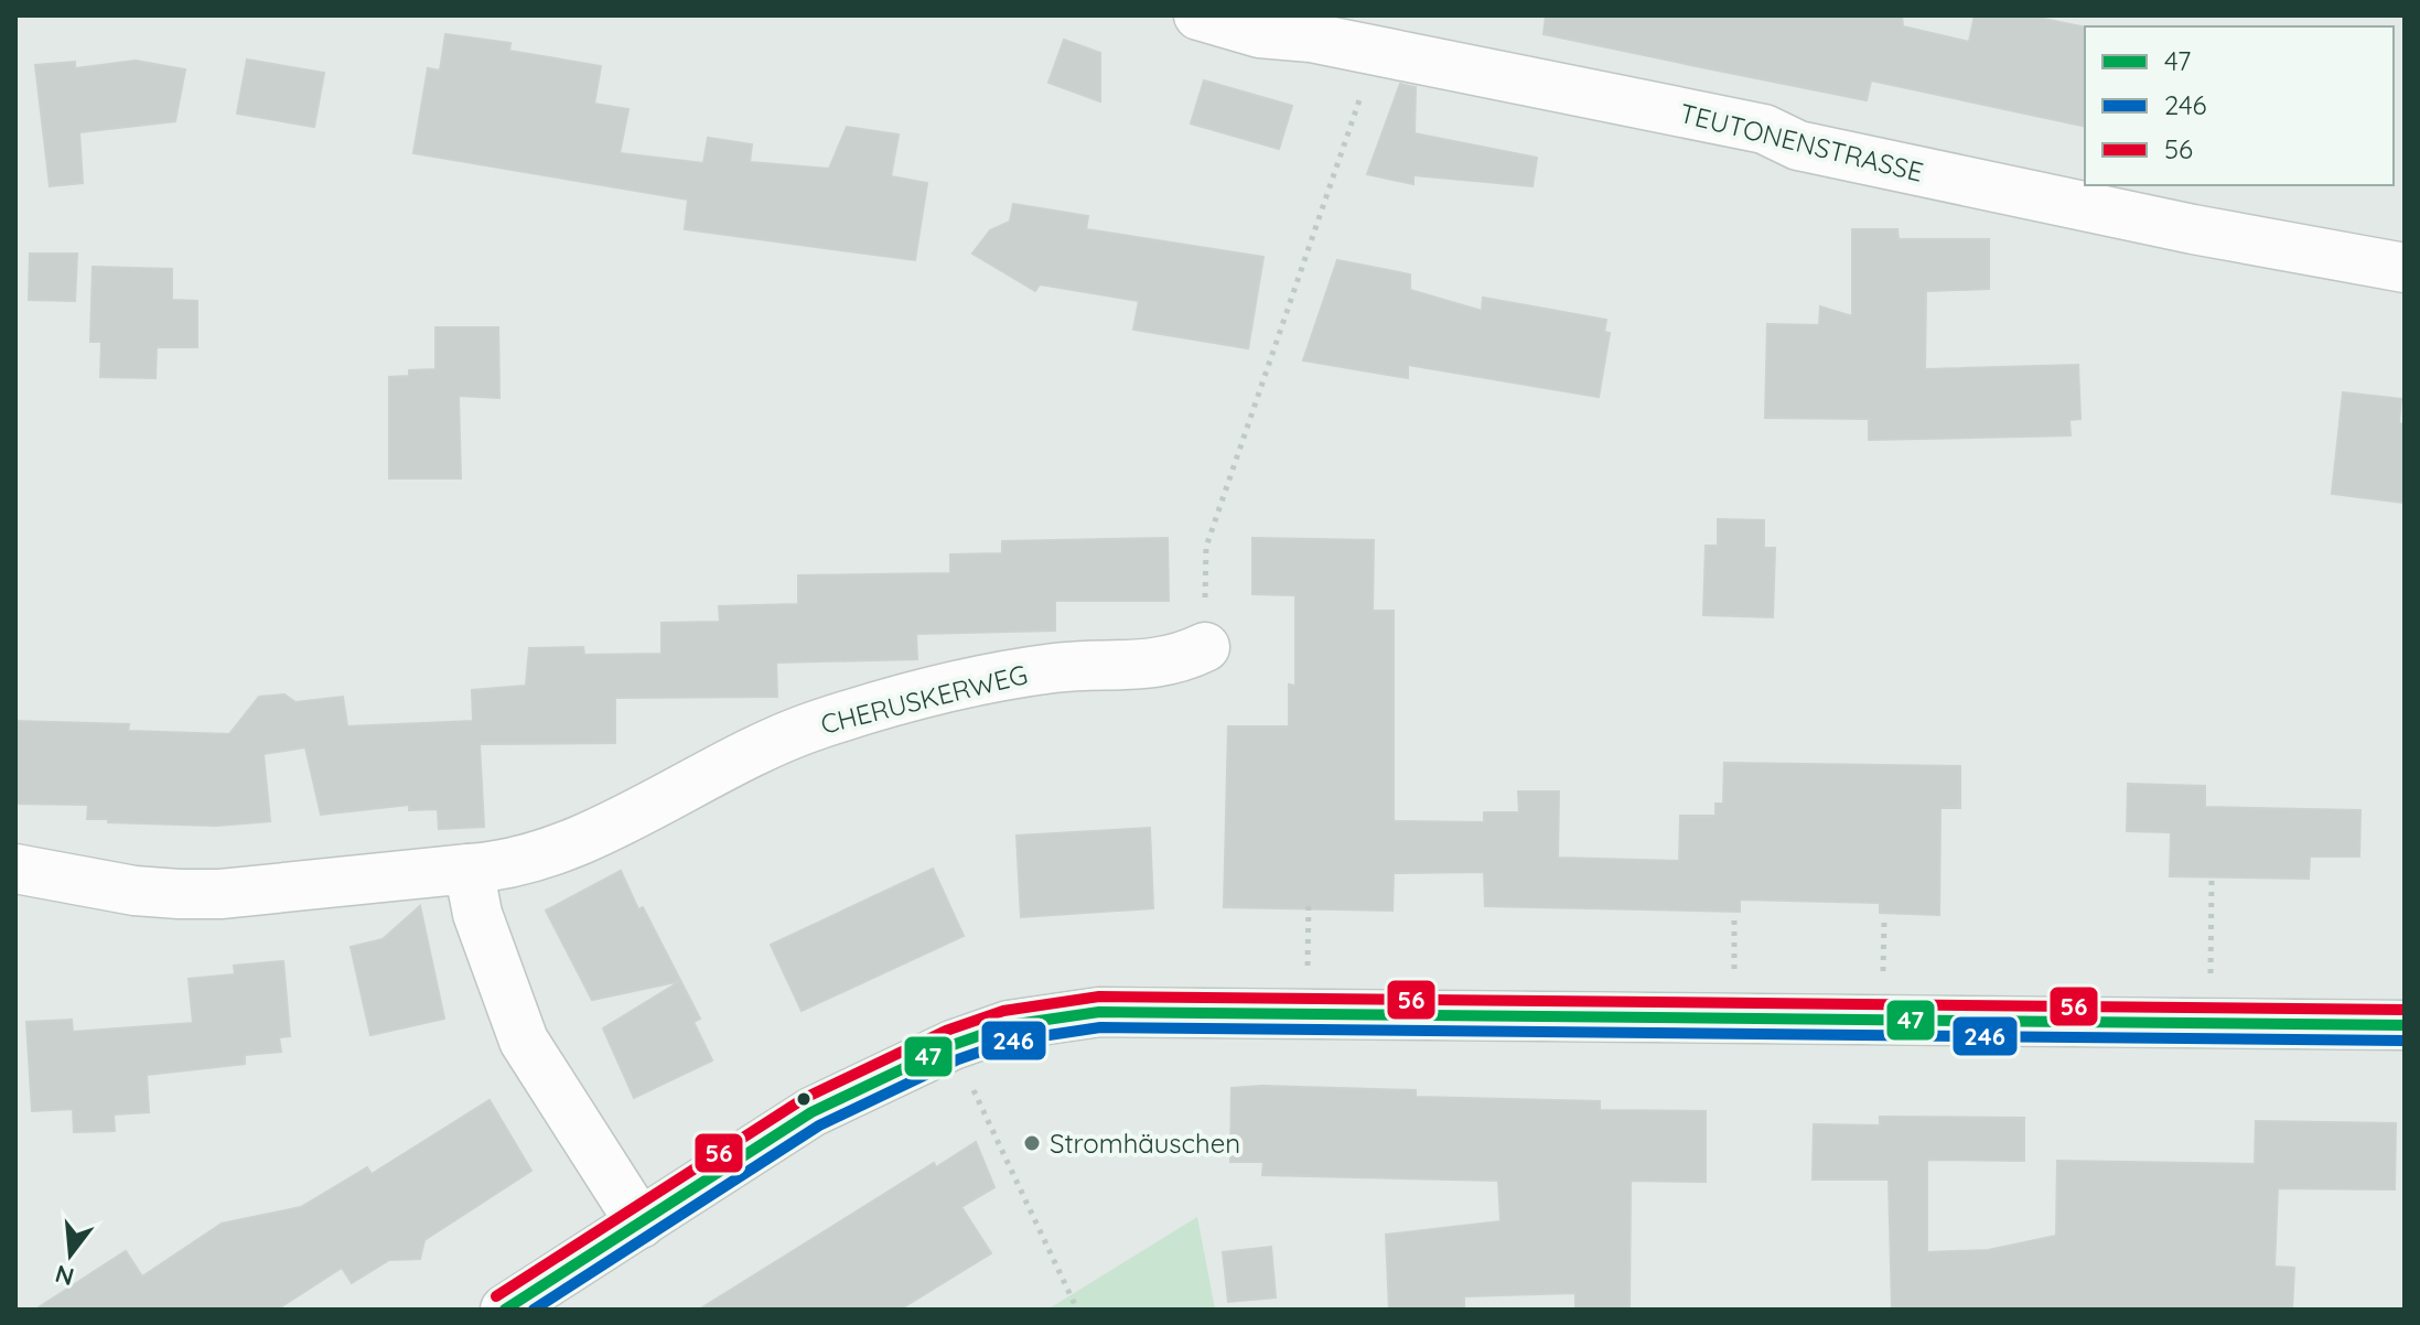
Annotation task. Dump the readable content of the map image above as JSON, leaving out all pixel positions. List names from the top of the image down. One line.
{"streets":{"street":["TEUTONENSTRASSE","CHERUSKERWEG"]},"places":["Stromhäuschen"],"lines":["transit line 56","transit line 47","transit line 246"],"legend":["47","246","56"],"north":"bottom"}
